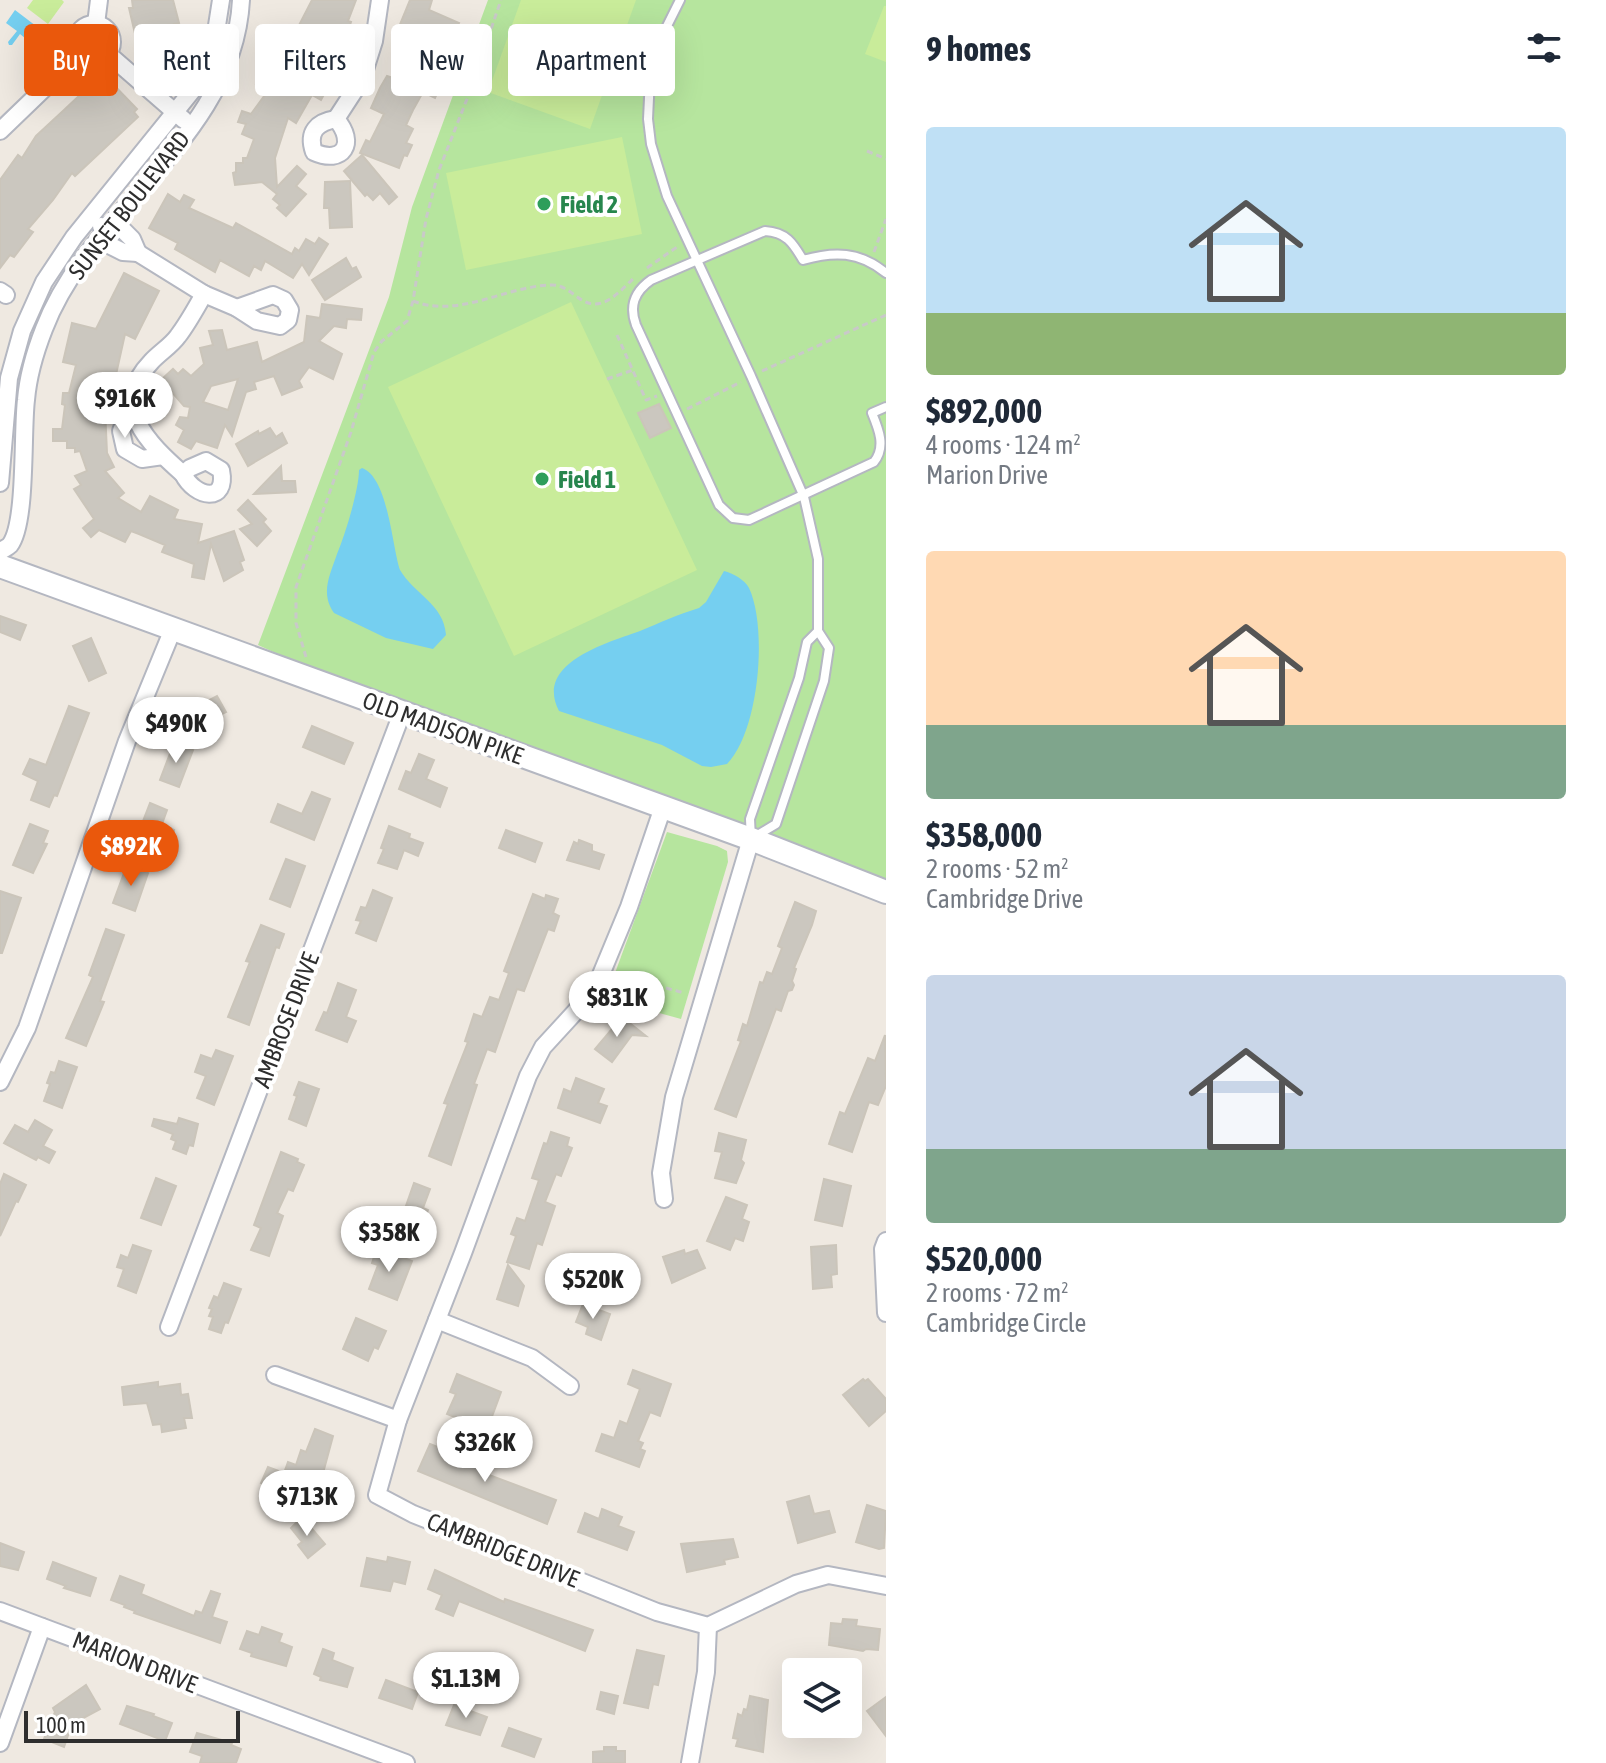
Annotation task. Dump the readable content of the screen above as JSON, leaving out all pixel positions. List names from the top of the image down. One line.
{"streets":{"main road":["OLD MADISON PIKE"],"street":["SUNSET BOULEVARD","AMBROSE DRIVE","CAMBRIDGE DRIVE","MARION DRIVE"]},"crossings":[["OLD MADISON PIKE","AMBROSE DRIVE"],["OLD MADISON PIKE","CAMBRIDGE DRIVE"]],"places":["Field 2","Field 1"],"scale_bar":"100 m","page":{"heading":"9 homes","chip":["Buy","Rent","Filters","New","Apartment"],"list":[{"name":"$892,000","note":"4 rooms · 124 m² · Marion Drive"},{"name":"$358,000","note":"2 rooms · 52 m² · Cambridge Drive"},{"name":"$520,000","note":"2 rooms · 72 m² · Cambridge Circle"}],"price":["$916K","$490K","$892K","$831K","$358K","$520K","$326K","$713K","$1.13M"],"scale":"100 m"}}
